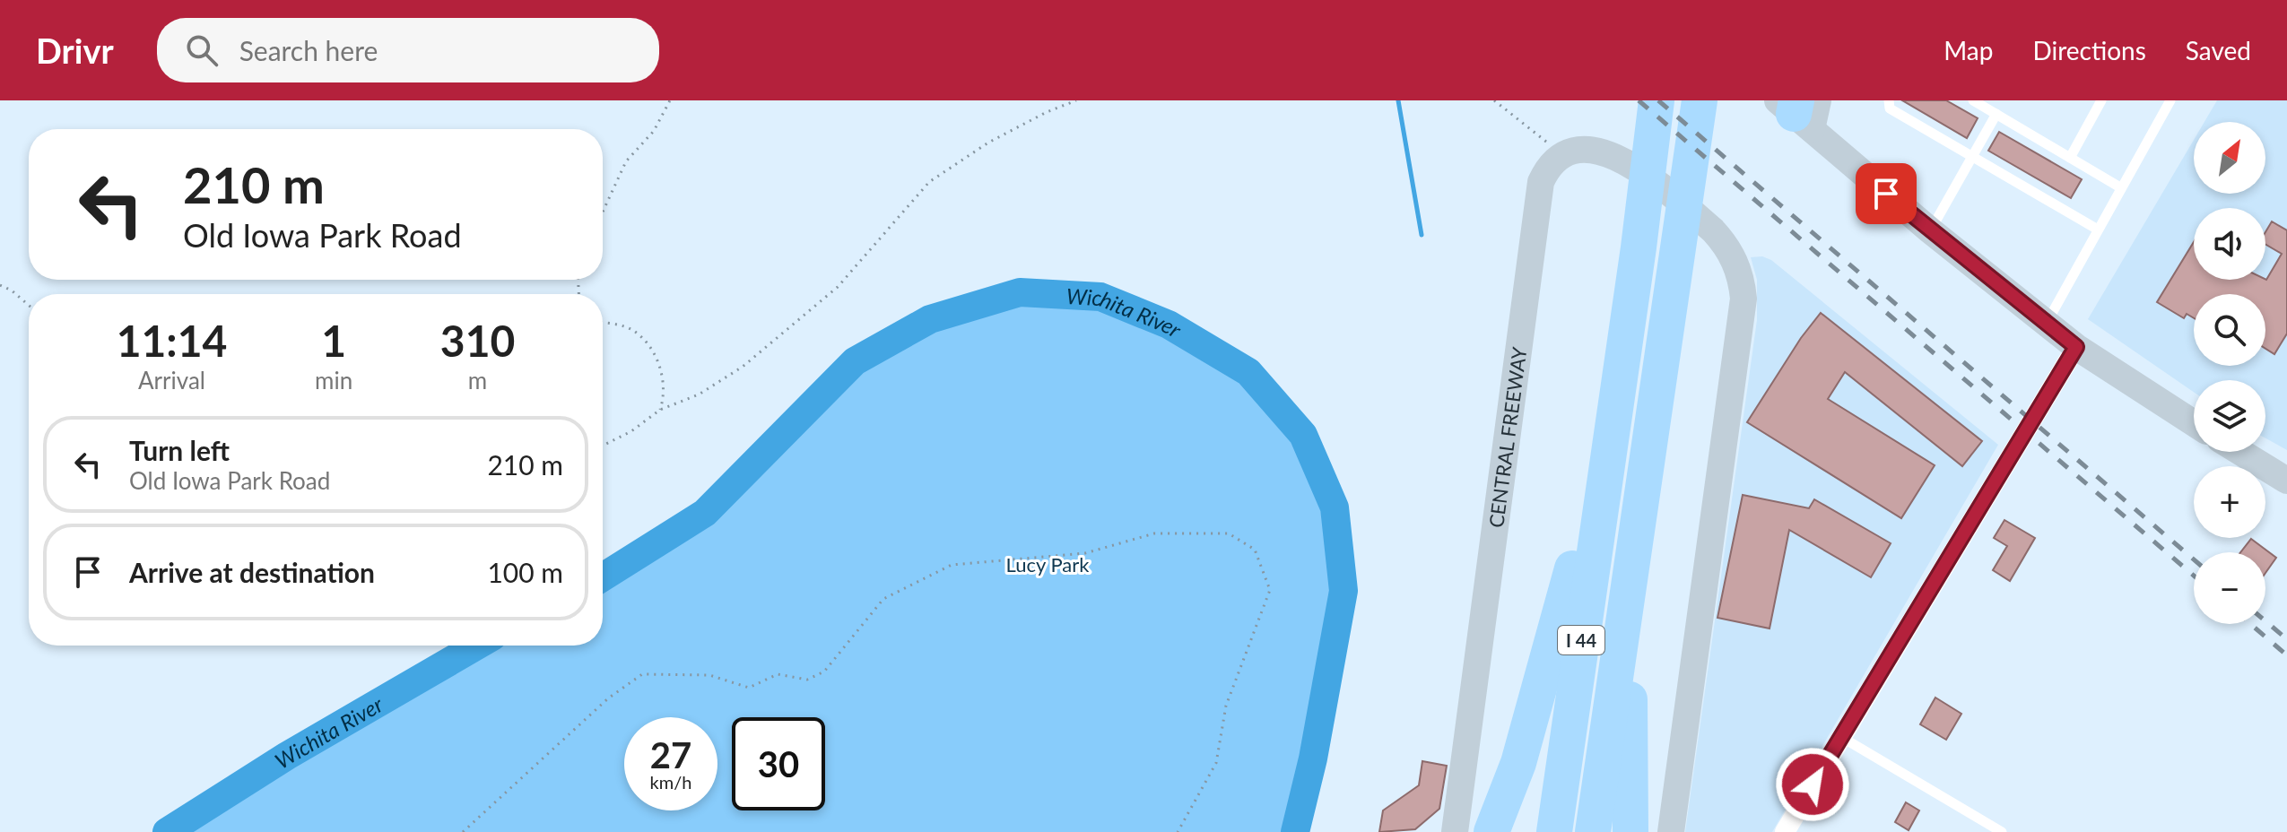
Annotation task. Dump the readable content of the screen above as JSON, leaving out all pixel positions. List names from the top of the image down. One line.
{"streets":{"highway":["I 44"],"main road":["CENTRAL FREEWAY"]},"water":["Wichita River"],"parks":["Lucy Park"],"north":"top right","page":{"header":"Drivr","search":"Search here","nav":["Map","Directions","Saved"],"map_buttons":["+","−"],"turn":["210 m","Old Iowa Park Road"],"eta":["11:14","Arrival","1","min","310","m"],"list":[{"name":"Turn left","note":"Old Iowa Park Road","value":"210 m"},{"name":"Arrive at destination","value":"100 m"}],"speed":"27 km/h","limit":"30"}}
